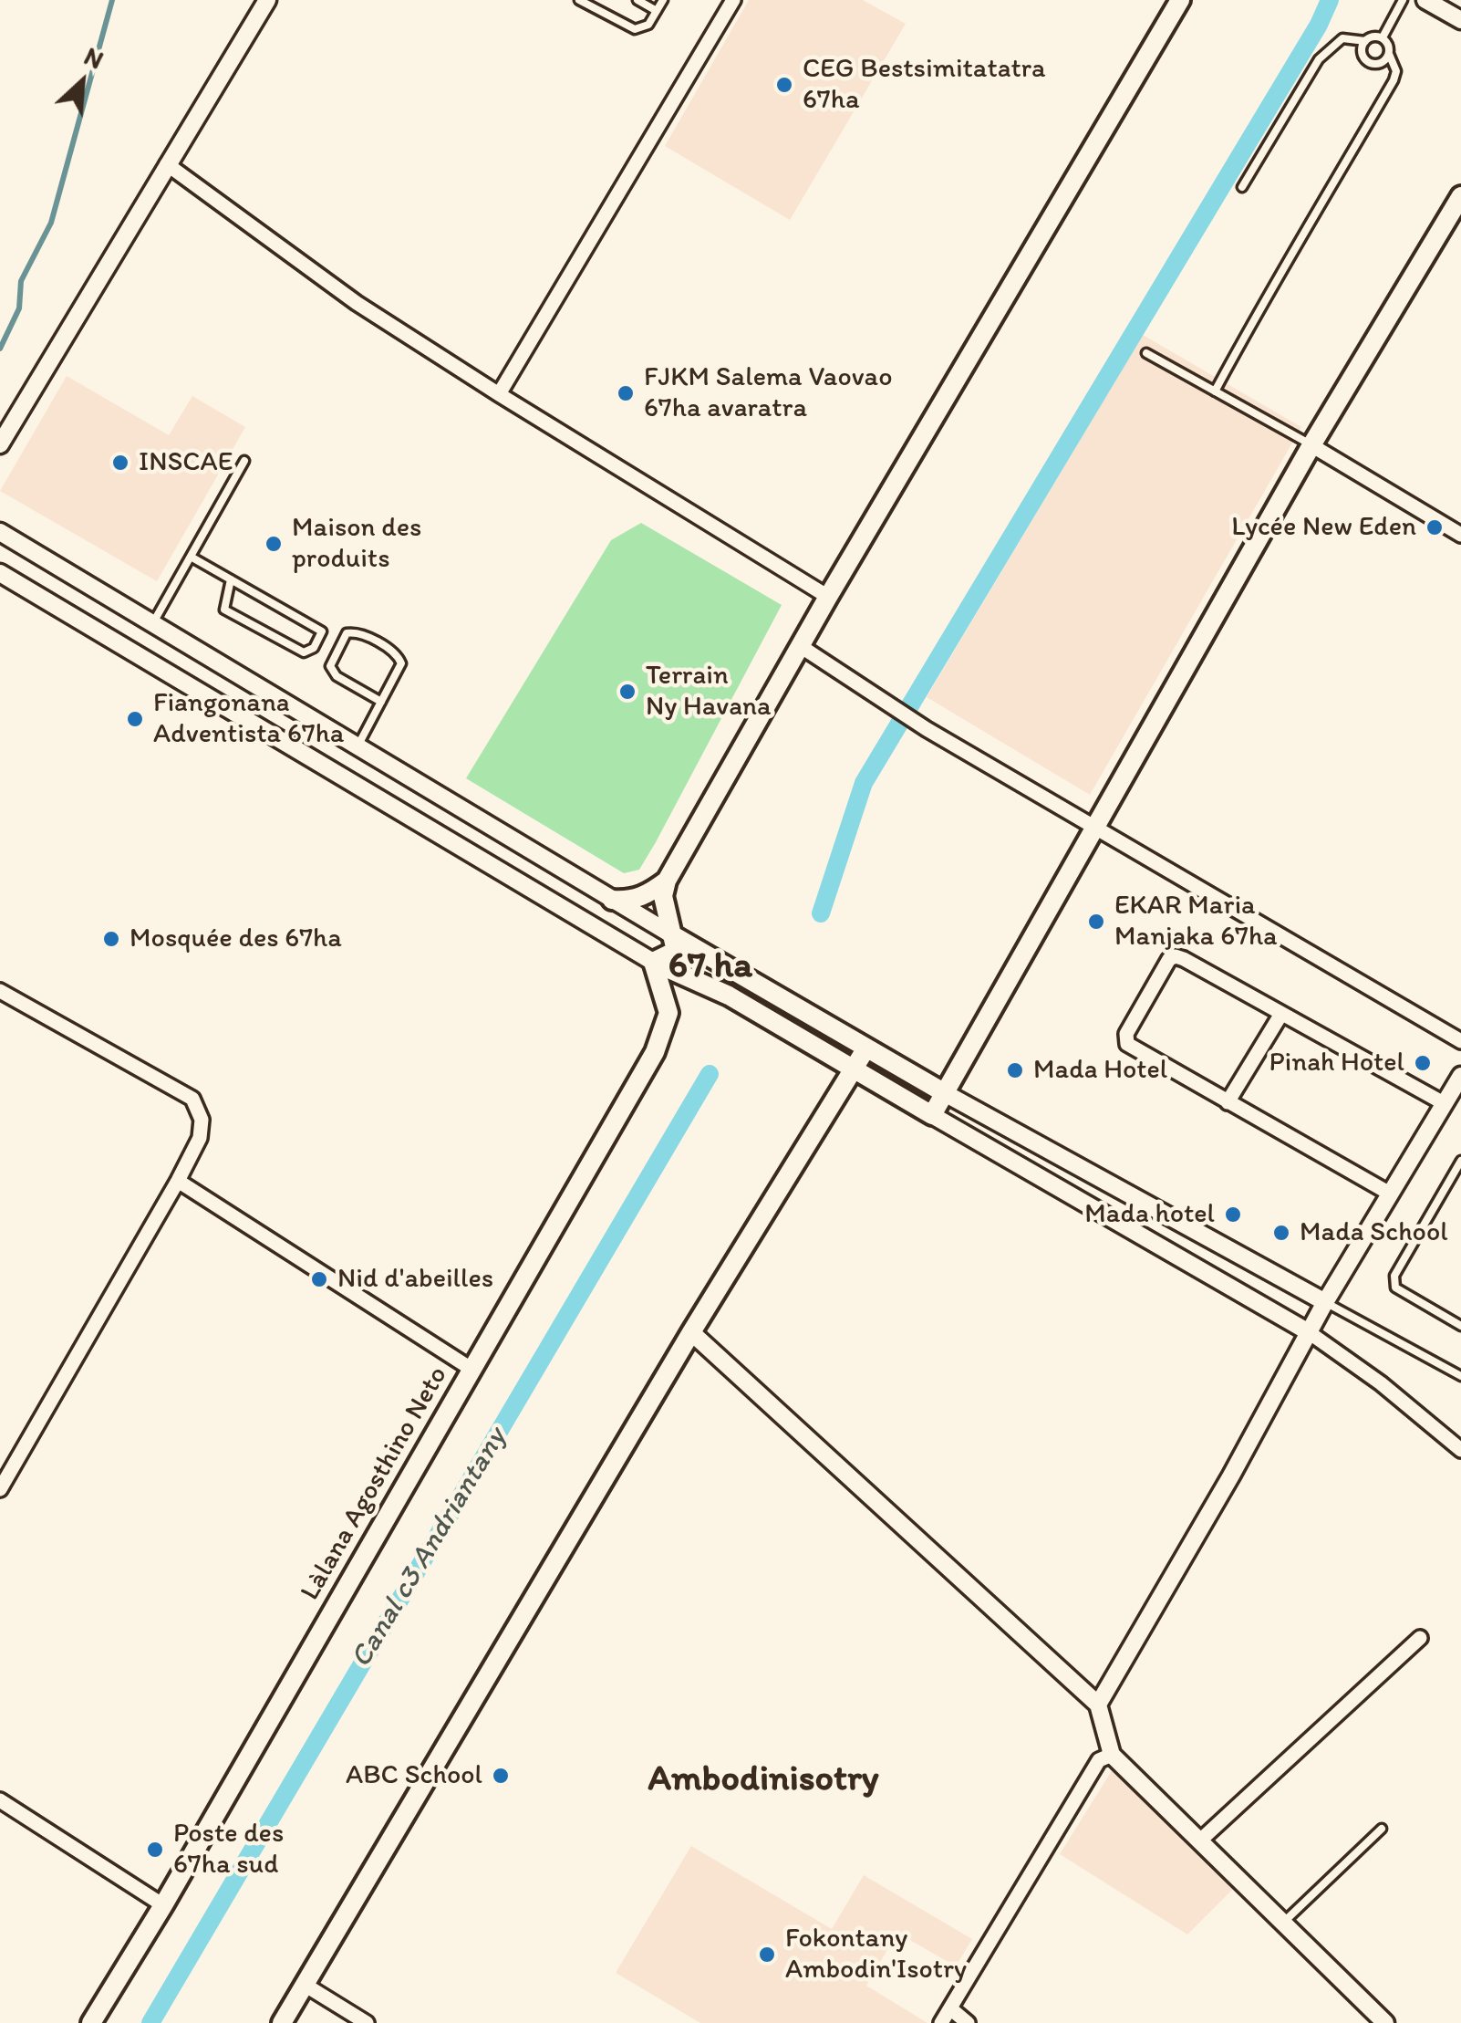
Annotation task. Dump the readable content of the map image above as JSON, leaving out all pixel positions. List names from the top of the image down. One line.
{"streets":{"main road":["Làlana Agosthino Neto"]},"districts":["67 ha","Ambodinisotry"],"water":["Canal c3 Andriantany"],"places":["CEG Bestsimitatatra 67ha","FJKM Salema Vaovao 67ha avaratra","INSCAE","Lycée New Eden","Maison des produits","Terrain Ny Havana","Fiangonana Adventista 67ha","EKAR Maria Manjaka 67ha","Mosquée des 67ha","Pinah Hotel","Mada Hotel","Mada hotel","Mada School","Nid d'abeilles","ABC School","Poste des 67ha sud","Fokontany Ambodin'Isotry"],"north":"top right"}
